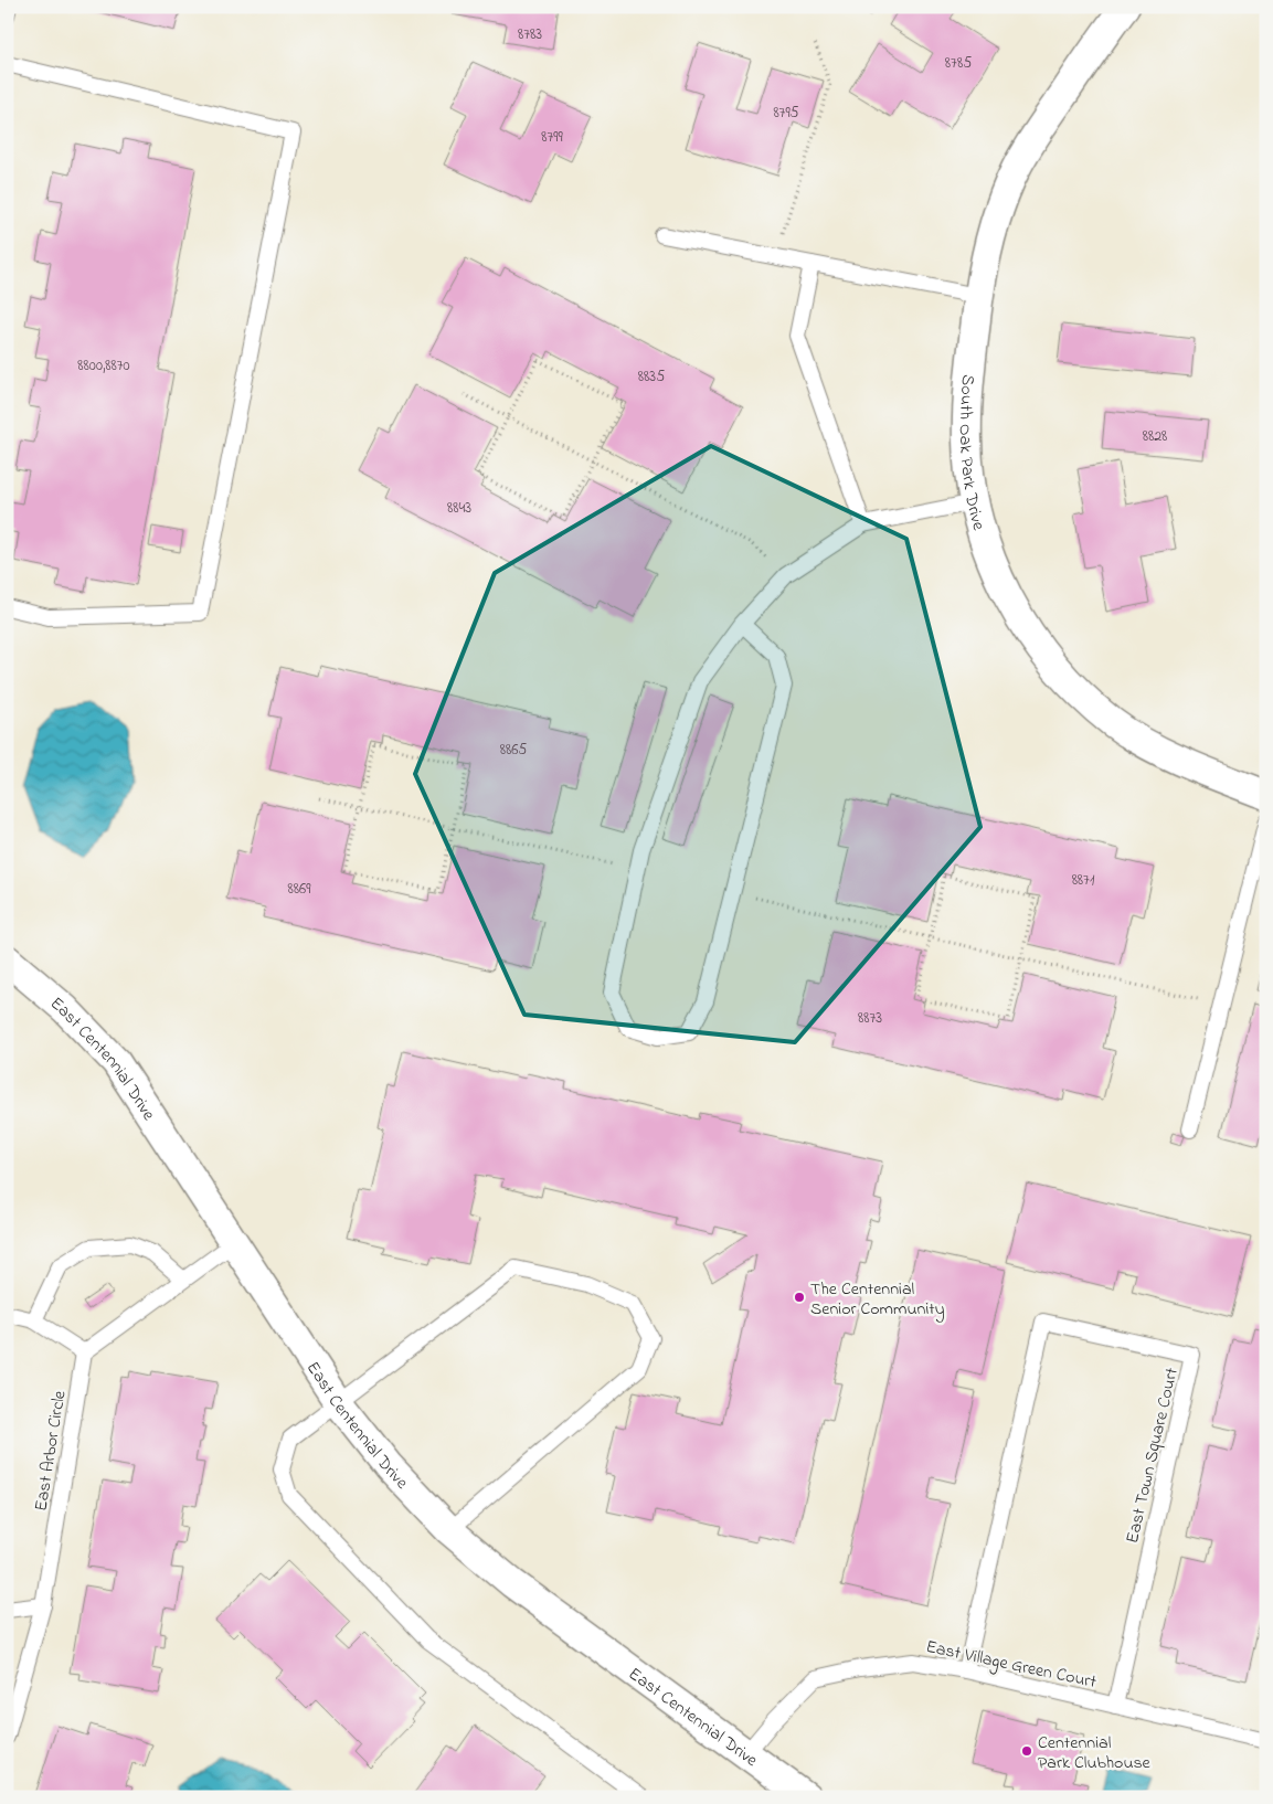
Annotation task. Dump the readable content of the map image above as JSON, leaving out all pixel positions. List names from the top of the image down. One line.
{"streets":{"street":["South Oak Park Drive","East Centennial Drive"],"lane":["East Arbor Circle","East Town Square Court","East Village Green Court"]},"crossings":[["East Centennial Drive","East Village Green Court"],["East Town Square Court","East Village Green Court"]],"places":["The Centennial Senior Community","Centennial Park Clubhouse"],"house_numbers":["8783","8785","8795","8799","8800,8870","8835","8828","8843","8865","8871","8869","8873"]}
